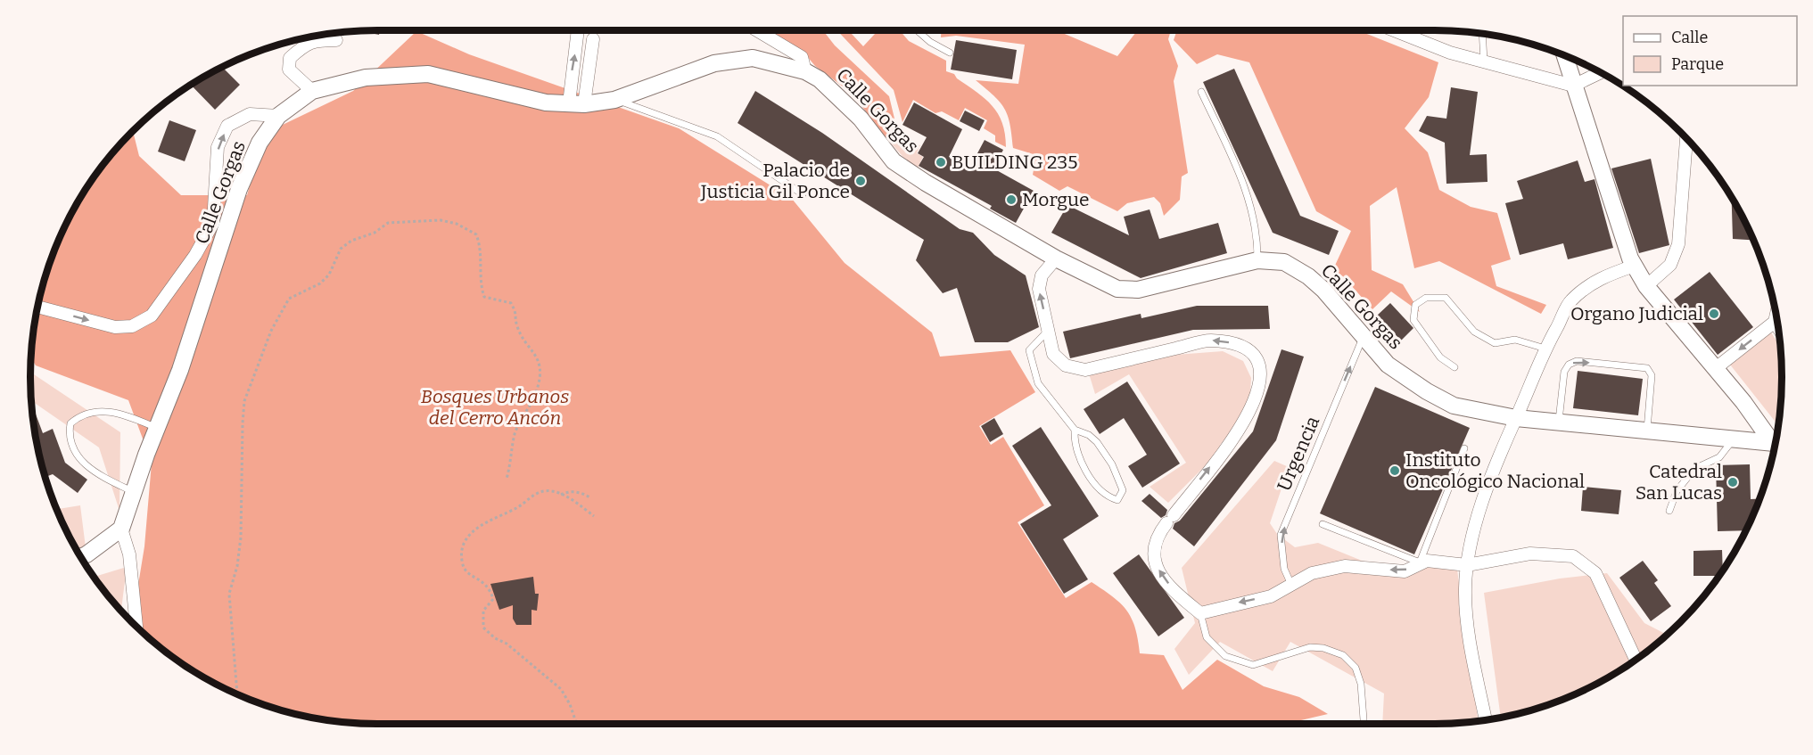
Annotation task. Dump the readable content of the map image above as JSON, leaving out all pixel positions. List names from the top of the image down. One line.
{"streets":{"street":["Calle Gorgas"],"lane":["Urgencia"]},"crossings":[["Calle Gorgas","Urgencia"]],"one_way":["Urgencia"],"parks":["Bosques Urbanos del Cerro Ancón"],"places":["BUILDING 235","Palacio de Justicia Gil Ponce","Morgue","Organo Judicial","Instituto Oncológico Nacional","Catedral San Lucas"],"legend":["Calle","Parque"]}
